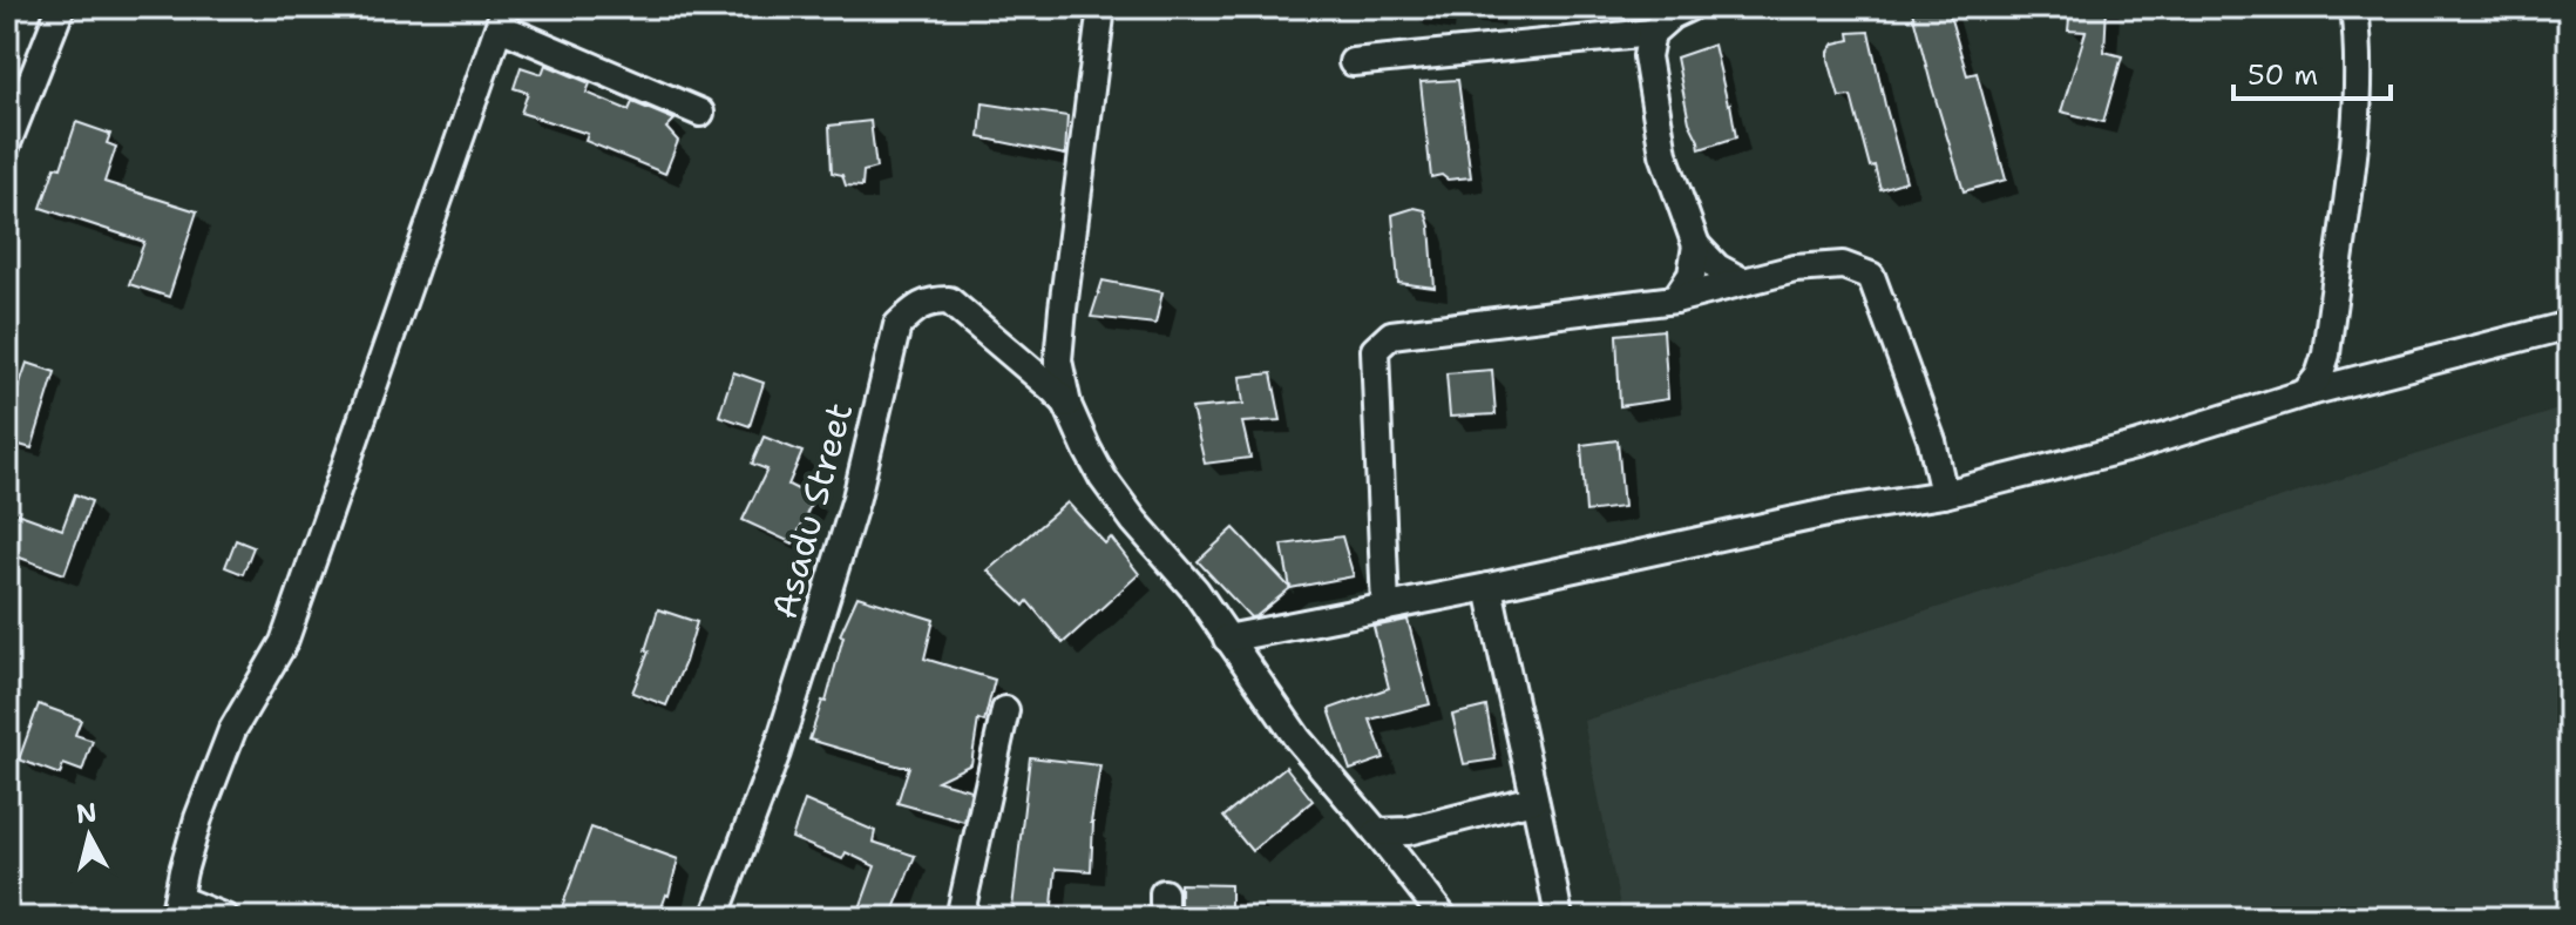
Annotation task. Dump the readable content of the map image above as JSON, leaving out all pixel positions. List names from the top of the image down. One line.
{"streets":{"street":["Asadu Street"]},"scale_bar":"50 m","north":"top"}
